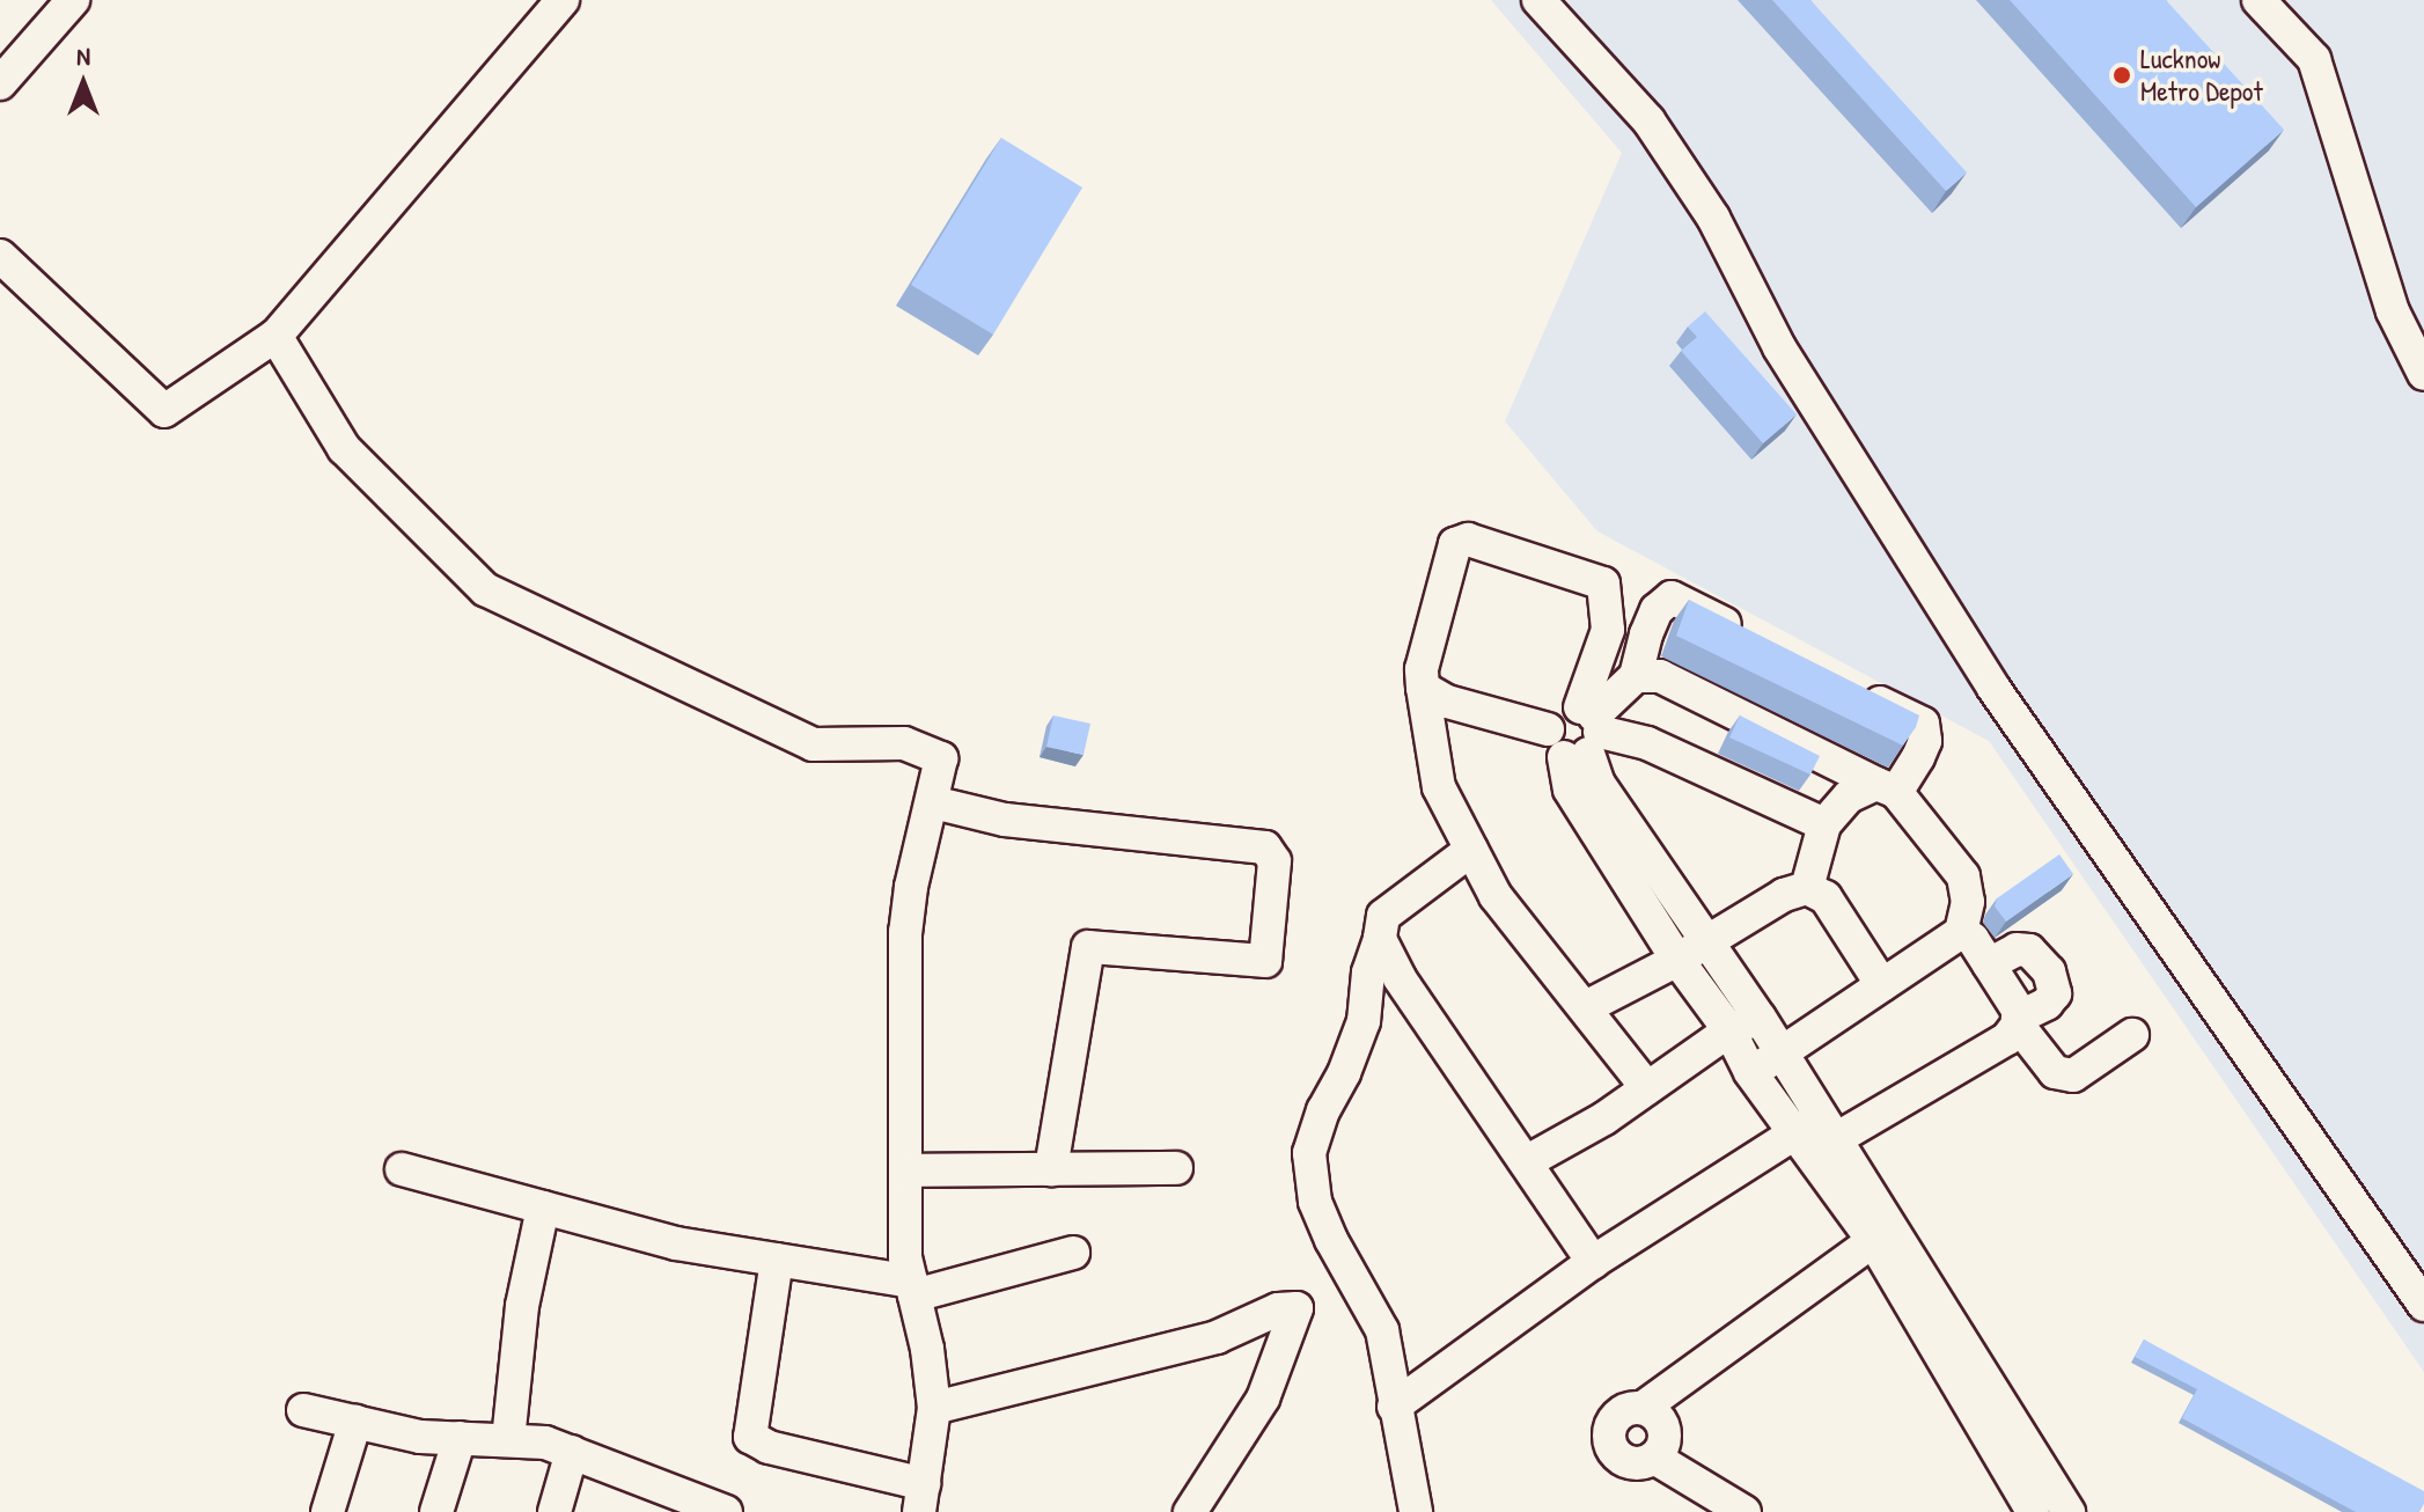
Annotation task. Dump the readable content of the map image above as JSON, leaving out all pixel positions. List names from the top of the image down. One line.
{"places":["Lucknow Metro Depot"],"north":"top"}
